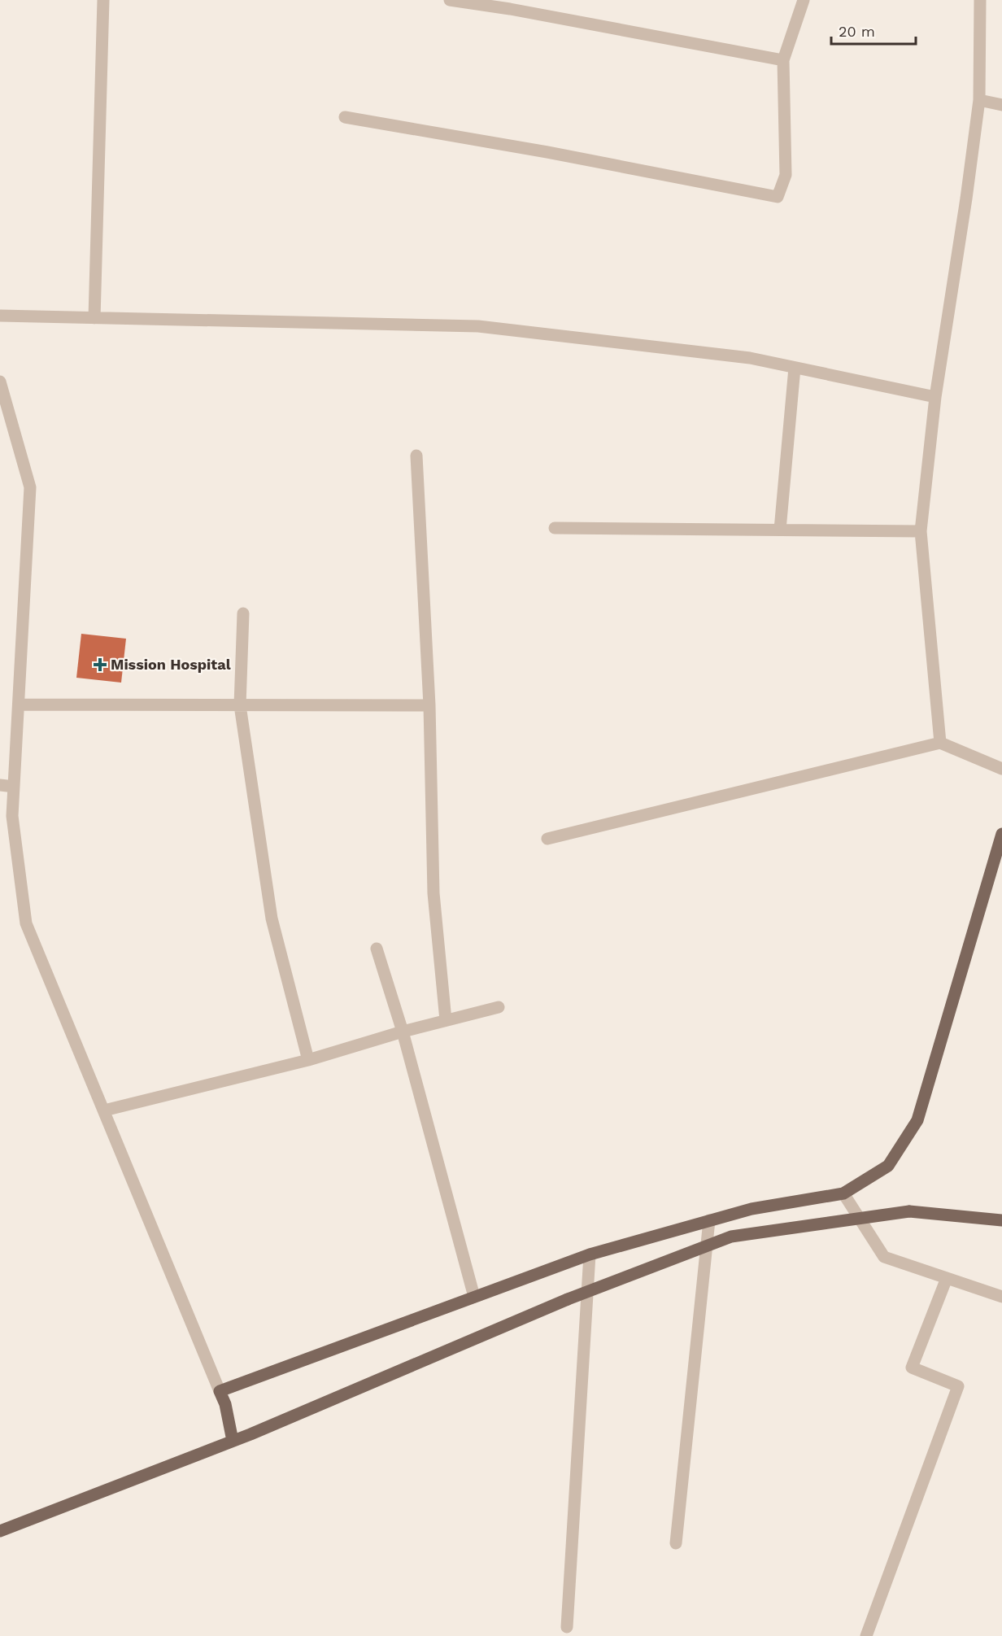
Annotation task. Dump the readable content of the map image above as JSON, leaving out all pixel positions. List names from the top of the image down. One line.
{"places":{"health":["Mission Hospital"]},"scale_bar":"20 m"}
